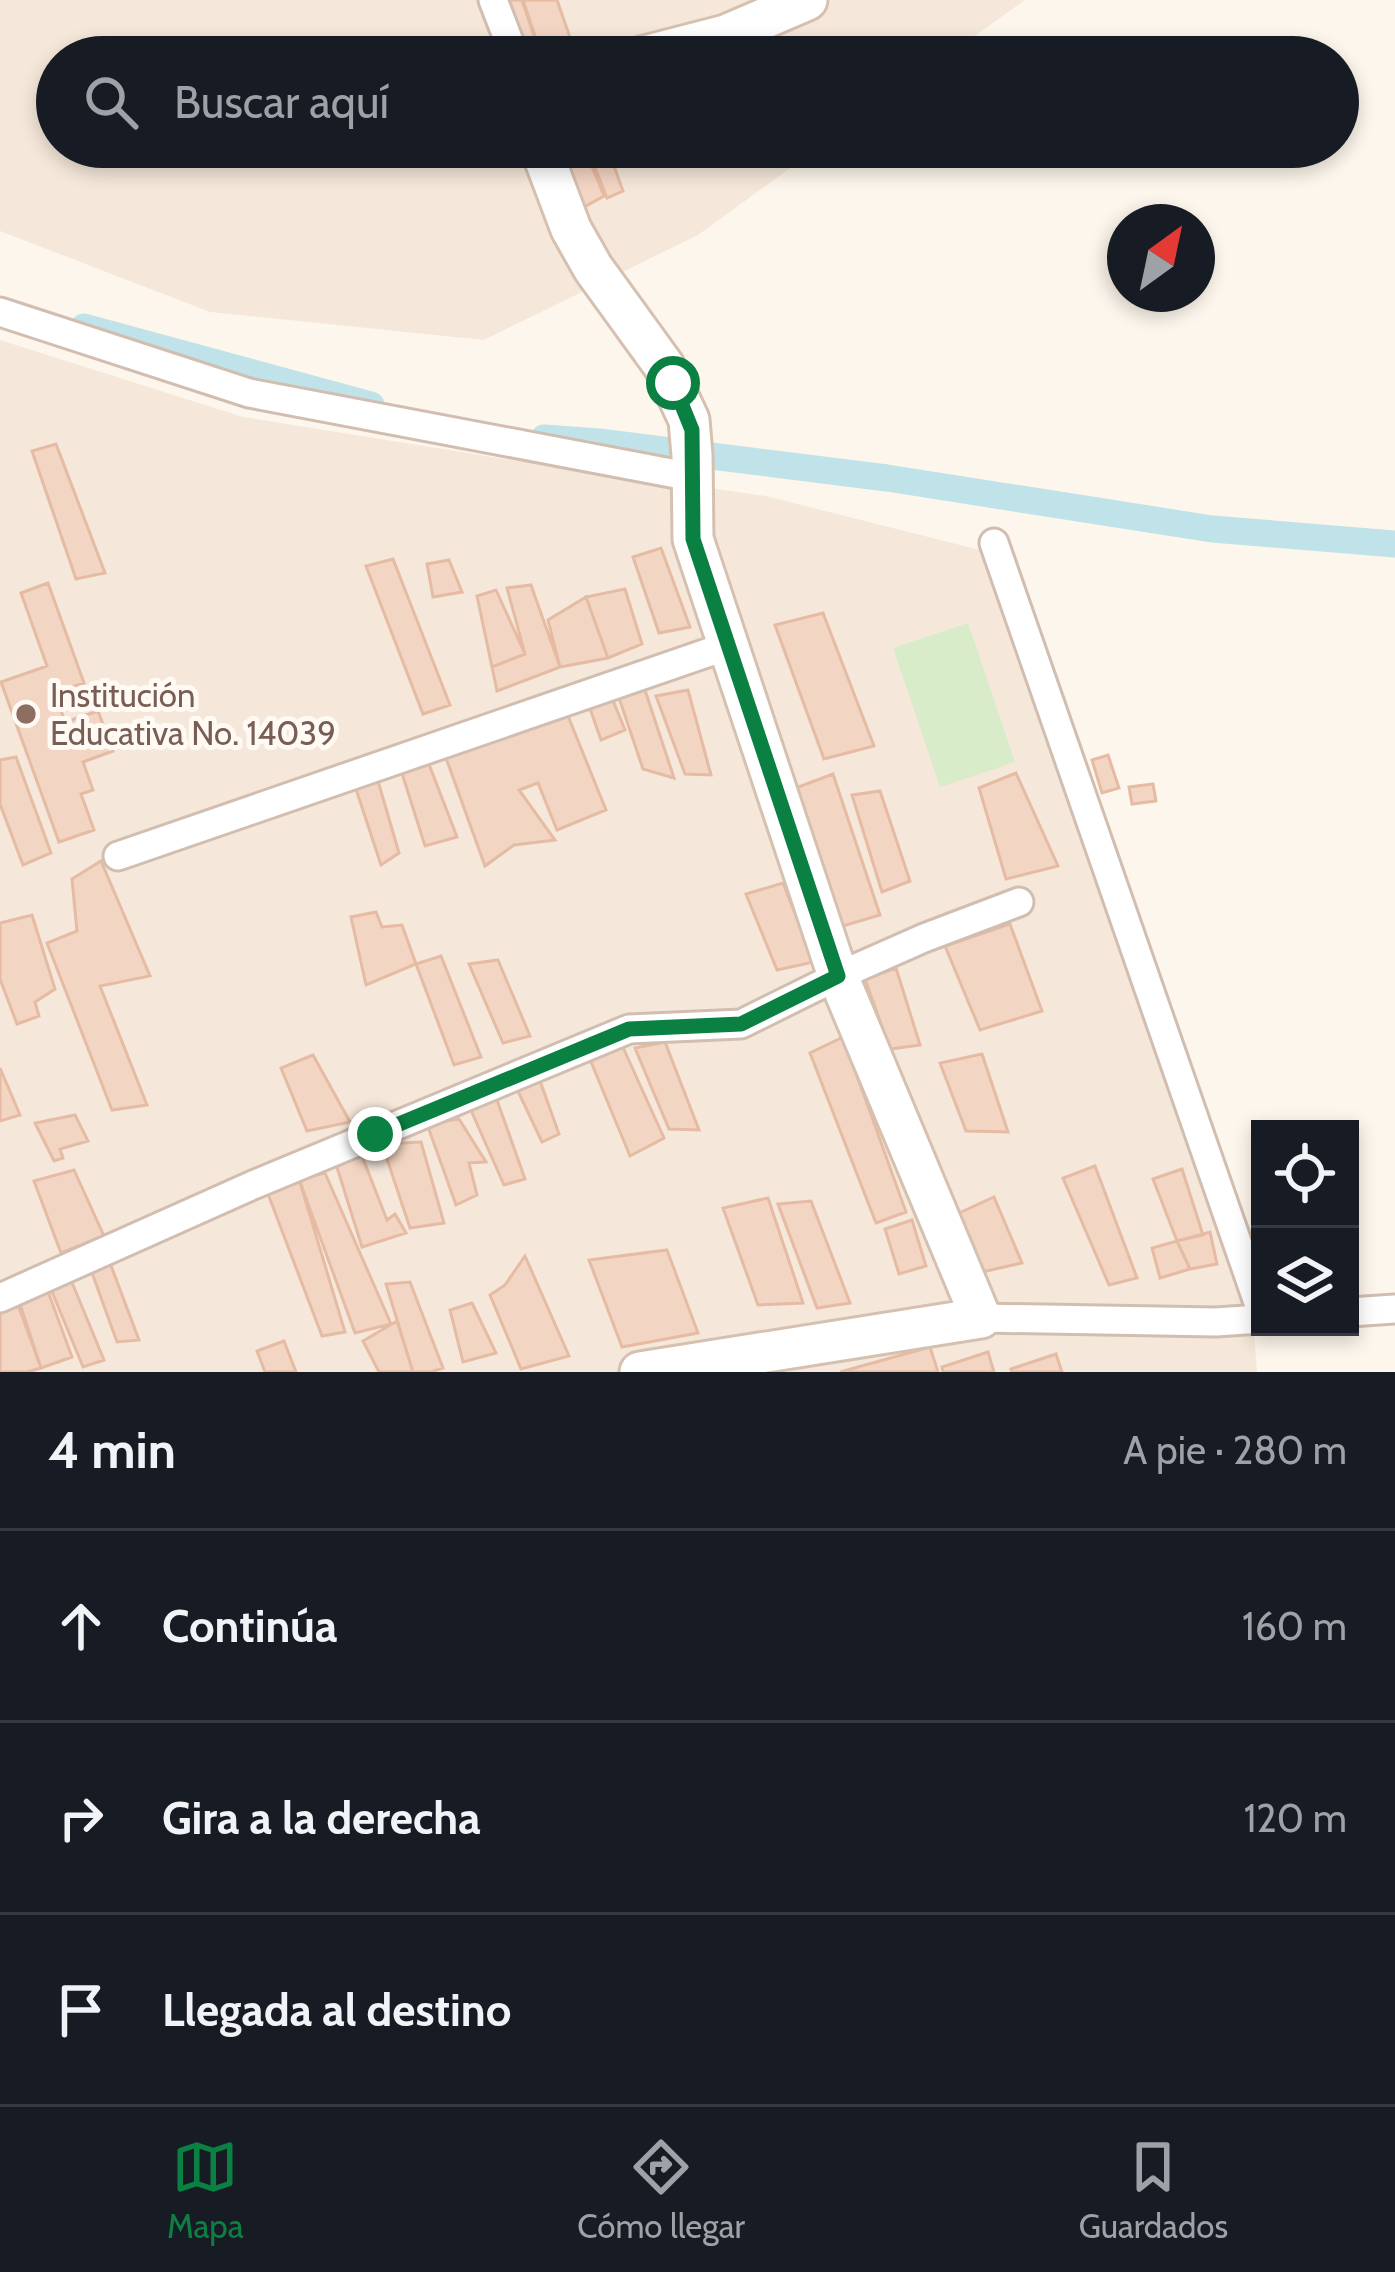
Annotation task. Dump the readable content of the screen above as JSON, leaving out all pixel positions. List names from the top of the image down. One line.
{"places":["Institución Educativa No. 14039"],"north":"top right","page":{"search":"Buscar aquí","heading":["4 min","A pie · 280 m"],"list":[["Continúa","160 m"],["Gira a la derecha","120 m"],"Llegada al destino"],"nav":["Mapa","Cómo llegar","Guardados"]}}
